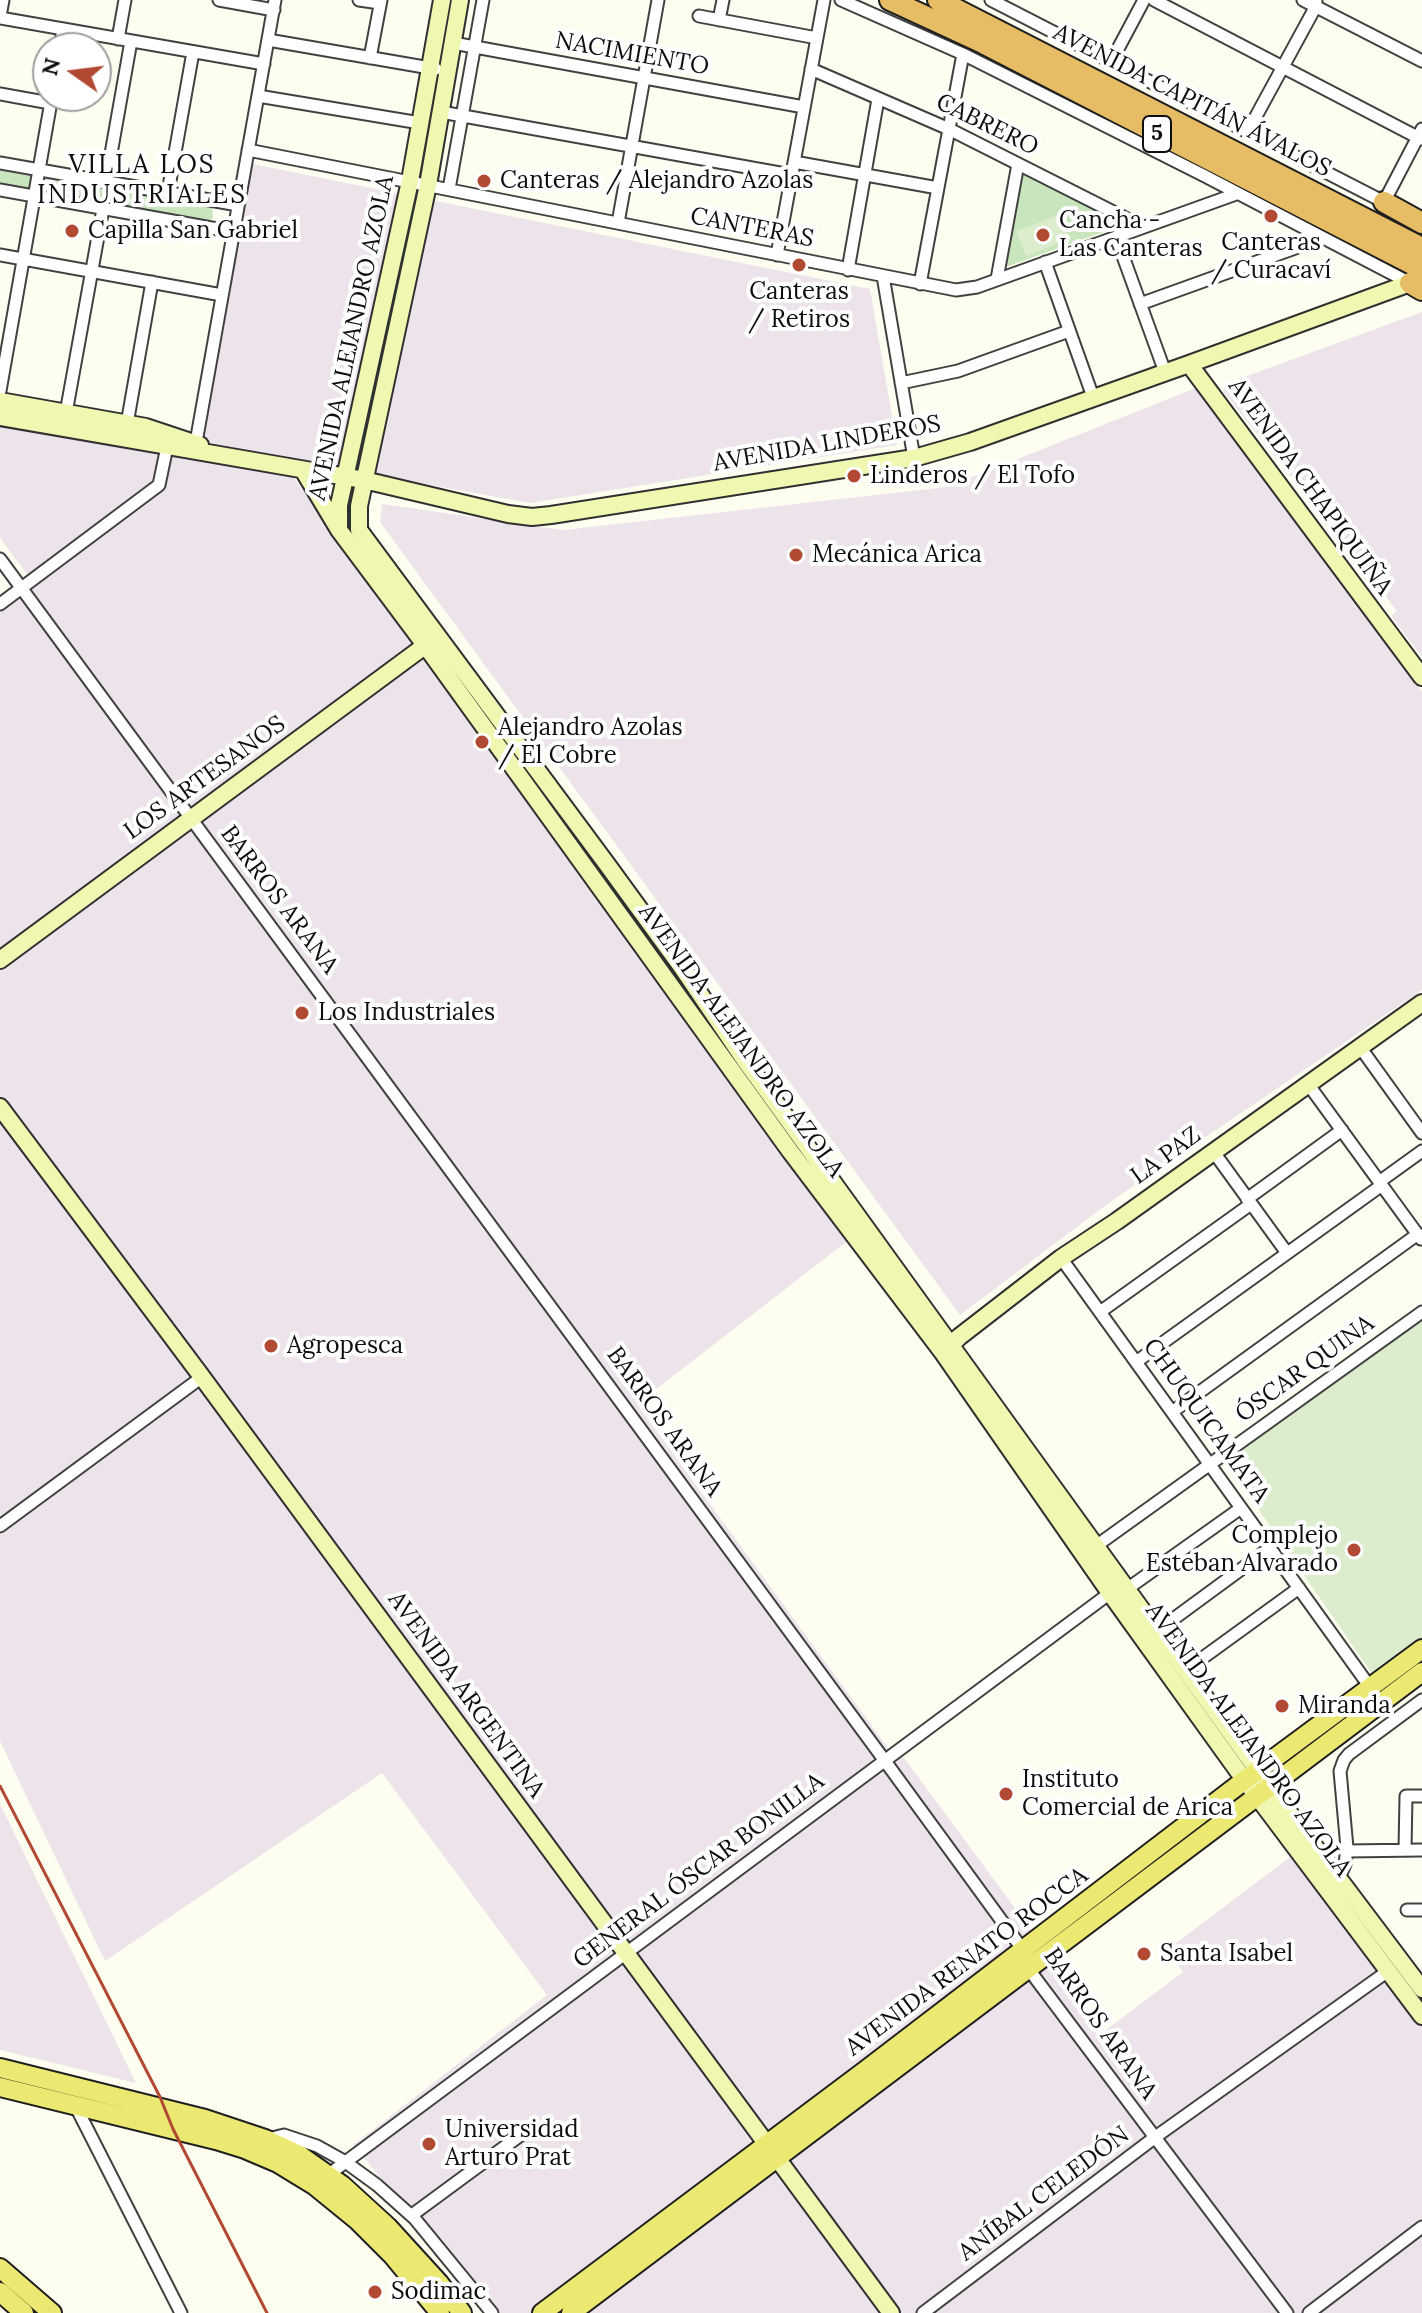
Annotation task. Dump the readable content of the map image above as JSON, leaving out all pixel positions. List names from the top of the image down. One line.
{"streets":{"highway":["AVENIDA CAPITÁN ÁVALOS","5"],"main road":["AVENIDA RENATO ROCCA"],"street":["NACIMIENTO","CABRERO","CANTERAS","AVENIDA ALEJANDRO AZOLA","AVENIDA LINDEROS","AVENIDA CHAPIQUIÑA","LOS ARTESANOS","BARROS ARANA","LA PAZ","ÓSCAR QUINA","CHUQUICAMATA","AVENIDA ARGENTINA","GENERAL ÓSCAR BONILLA","ANÍBAL CELEDÓN"]},"crossings":[["NACIMIENTO","AVENIDA ALEJANDRO AZOLA"],["AVENIDA CAPITÁN ÁVALOS","AVENIDA LINDEROS"],["CABRERO","CANTERAS"],["CANTERAS","AVENIDA ALEJANDRO AZOLA"],["AVENIDA ALEJANDRO AZOLA","AVENIDA LINDEROS"],["AVENIDA ALEJANDRO AZOLA","LOS ARTESANOS"],["AVENIDA ALEJANDRO AZOLA","LA PAZ"],["AVENIDA ALEJANDRO AZOLA","ÓSCAR QUINA"],["AVENIDA ALEJANDRO AZOLA","GENERAL ÓSCAR BONILLA"],["AVENIDA ALEJANDRO AZOLA","AVENIDA RENATO ROCCA"],["AVENIDA ALEJANDRO AZOLA","ANÍBAL CELEDÓN"],["AVENIDA LINDEROS","AVENIDA CHAPIQUIÑA"],["LOS ARTESANOS","BARROS ARANA"],["BARROS ARANA","GENERAL ÓSCAR BONILLA"],["BARROS ARANA","AVENIDA RENATO ROCCA"],["BARROS ARANA","ANÍBAL CELEDÓN"],["LA PAZ","CHUQUICAMATA"],["ÓSCAR QUINA","CHUQUICAMATA"],["CHUQUICAMATA","AVENIDA RENATO ROCCA"],["AVENIDA ARGENTINA","GENERAL ÓSCAR BONILLA"],["AVENIDA ARGENTINA","AVENIDA RENATO ROCCA"]],"districts":["VILLA LOS INDUSTRIALES"],"places":["Canteras / Alejandro Azolas","Canteras / Curacaví","Capilla San Gabriel","Cancha - Las Canteras","Canteras / Retiros","Linderos / El Tofo","Mecánica Arica","Alejandro Azolas / El Cobre","Los Industriales","Agropesca","Complejo Esteban Alvarado","Miranda","Instituto Comercial de Arica","Santa Isabel","Universidad Arturo Prat","Sodimac"],"north":"left"}
